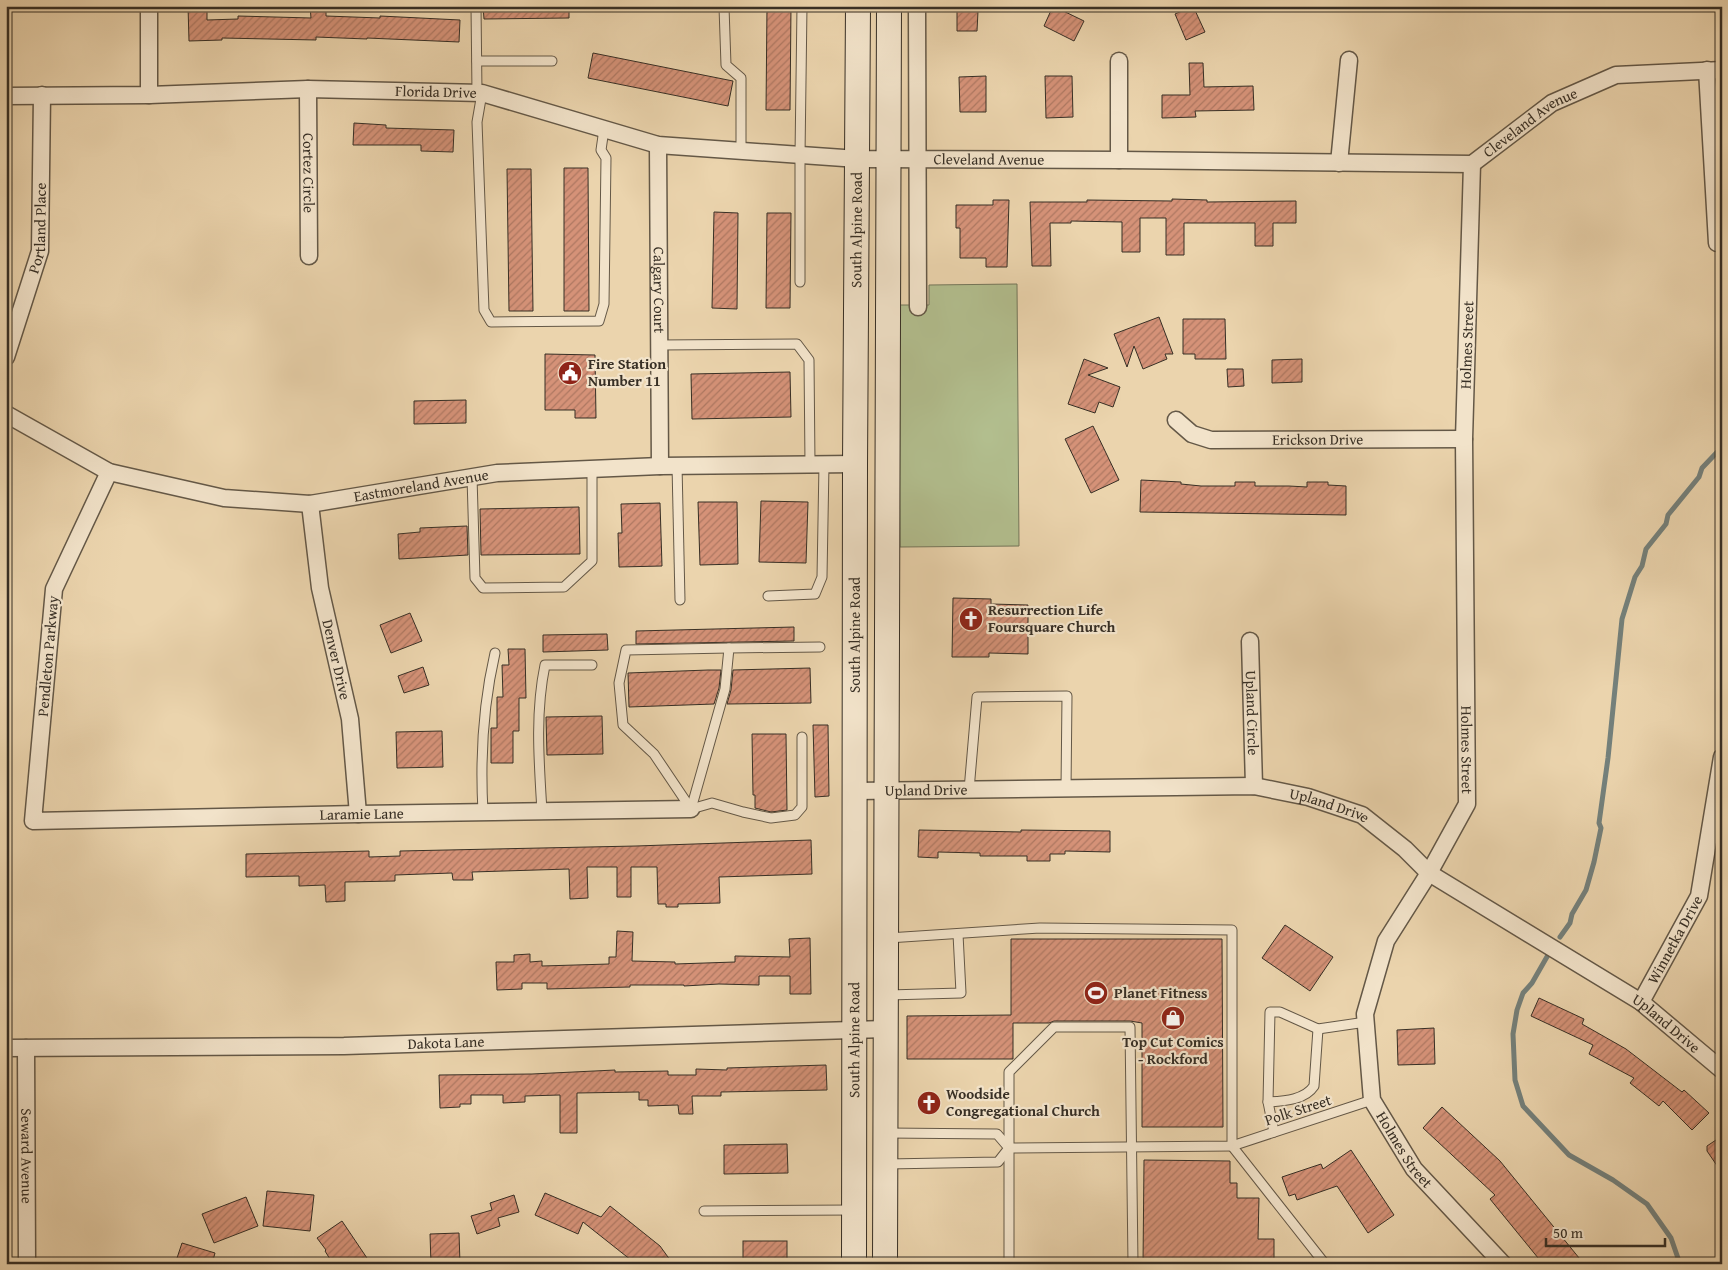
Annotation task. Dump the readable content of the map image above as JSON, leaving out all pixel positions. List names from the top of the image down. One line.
{"streets":{"main road":["South Alpine Road"],"street":["Florida Drive","Cleveland Avenue","Cortez Circle","Portland Place","Calgary Court","Holmes Street","Erickson Drive","Eastmoreland Avenue","Pendleton Parkway","Denver Drive","Upland Circle","Upland Drive","Laramie Lane","Winnetka Drive","Dakota Lane","Seward Avenue"],"lane":["Polk Street"]},"crossings":[["Florida Drive","Cleveland Avenue"],["Florida Drive","Cortez Circle"],["Florida Drive","Portland Place"],["Florida Drive","South Alpine Road"],["Florida Drive","Calgary Court"],["Cleveland Avenue","South Alpine Road"],["Cleveland Avenue","Holmes Street"],["South Alpine Road","Eastmoreland Avenue"],["South Alpine Road","Upland Drive"],["South Alpine Road","Dakota Lane"],["Calgary Court","Eastmoreland Avenue"],["Holmes Street","Erickson Drive"],["Holmes Street","Upland Drive"],["Holmes Street","Polk Street"],["Eastmoreland Avenue","Pendleton Parkway"],["Eastmoreland Avenue","Denver Drive"],["Pendleton Parkway","Laramie Lane"],["Denver Drive","Laramie Lane"],["Upland Circle","Upland Drive"],["Upland Drive","Winnetka Drive"],["Dakota Lane","Seward Avenue"]],"places":{"public building":["Fire Station Number 11"],"church":["Resurrection Life Foursquare Church","Woodside Congregational Church"],"sports":["Planet Fitness"],"shop":["Top Cut Comics - Rockford"]},"scale_bar":"50 m"}
